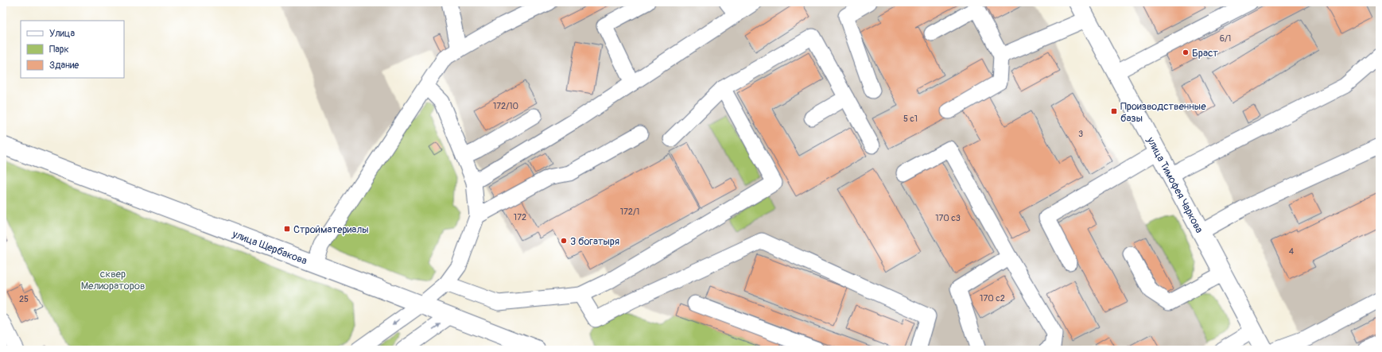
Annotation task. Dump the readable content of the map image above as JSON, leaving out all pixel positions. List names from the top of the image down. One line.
{"streets":{"main road":["улица Тимофея Чаркова","улица Щербакова"]},"parks":["сквер Мелиораторов"],"places":{"other":["Браст","3 богатыря"],"transit":["Производственные базы","Стройматериалы"]},"house_numbers":["6/1","172/10","5 с1","3","172/1","172","170 с3","4","170 с2","25"],"legend":["Улица","Парк","Здание"]}
